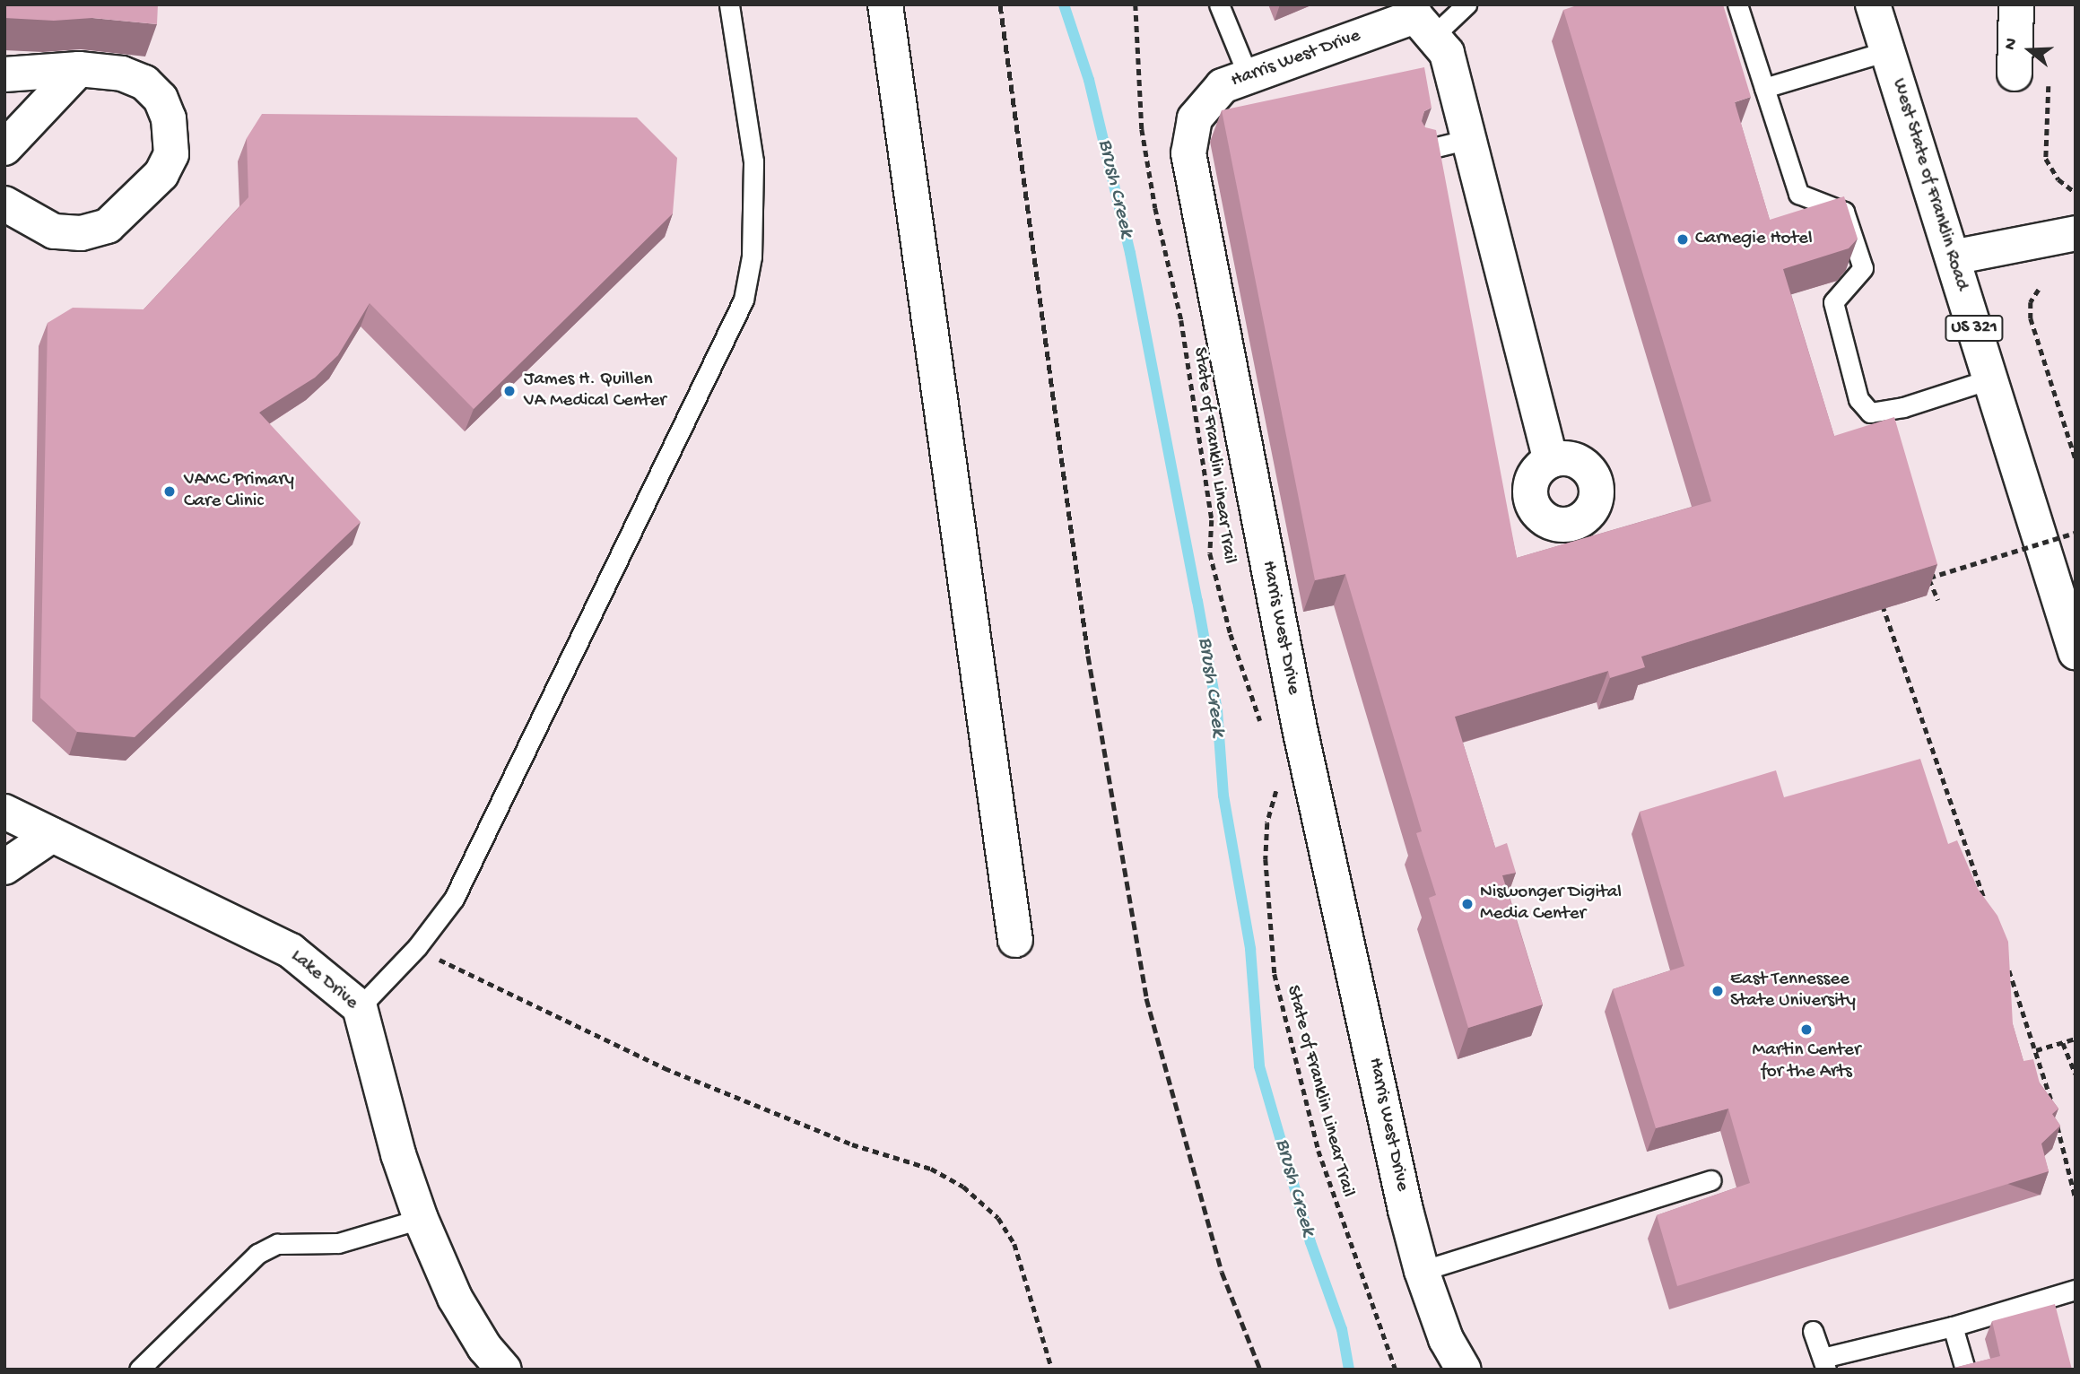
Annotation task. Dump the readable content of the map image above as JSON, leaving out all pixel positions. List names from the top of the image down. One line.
{"streets":{"main road":["Harris West Drive","West State of Franklin Road","US 321","Lake Drive"],"path":["State of Franklin Linear Trail"]},"water":["Brush Creek"],"places":["Carnegie Hotel","James H. Quillen VA Medical Center","VAMC Primary Care Clinic","Niswonger Digital Media Center","East Tennessee State University","Martin Center for the Arts"],"north":"left"}
